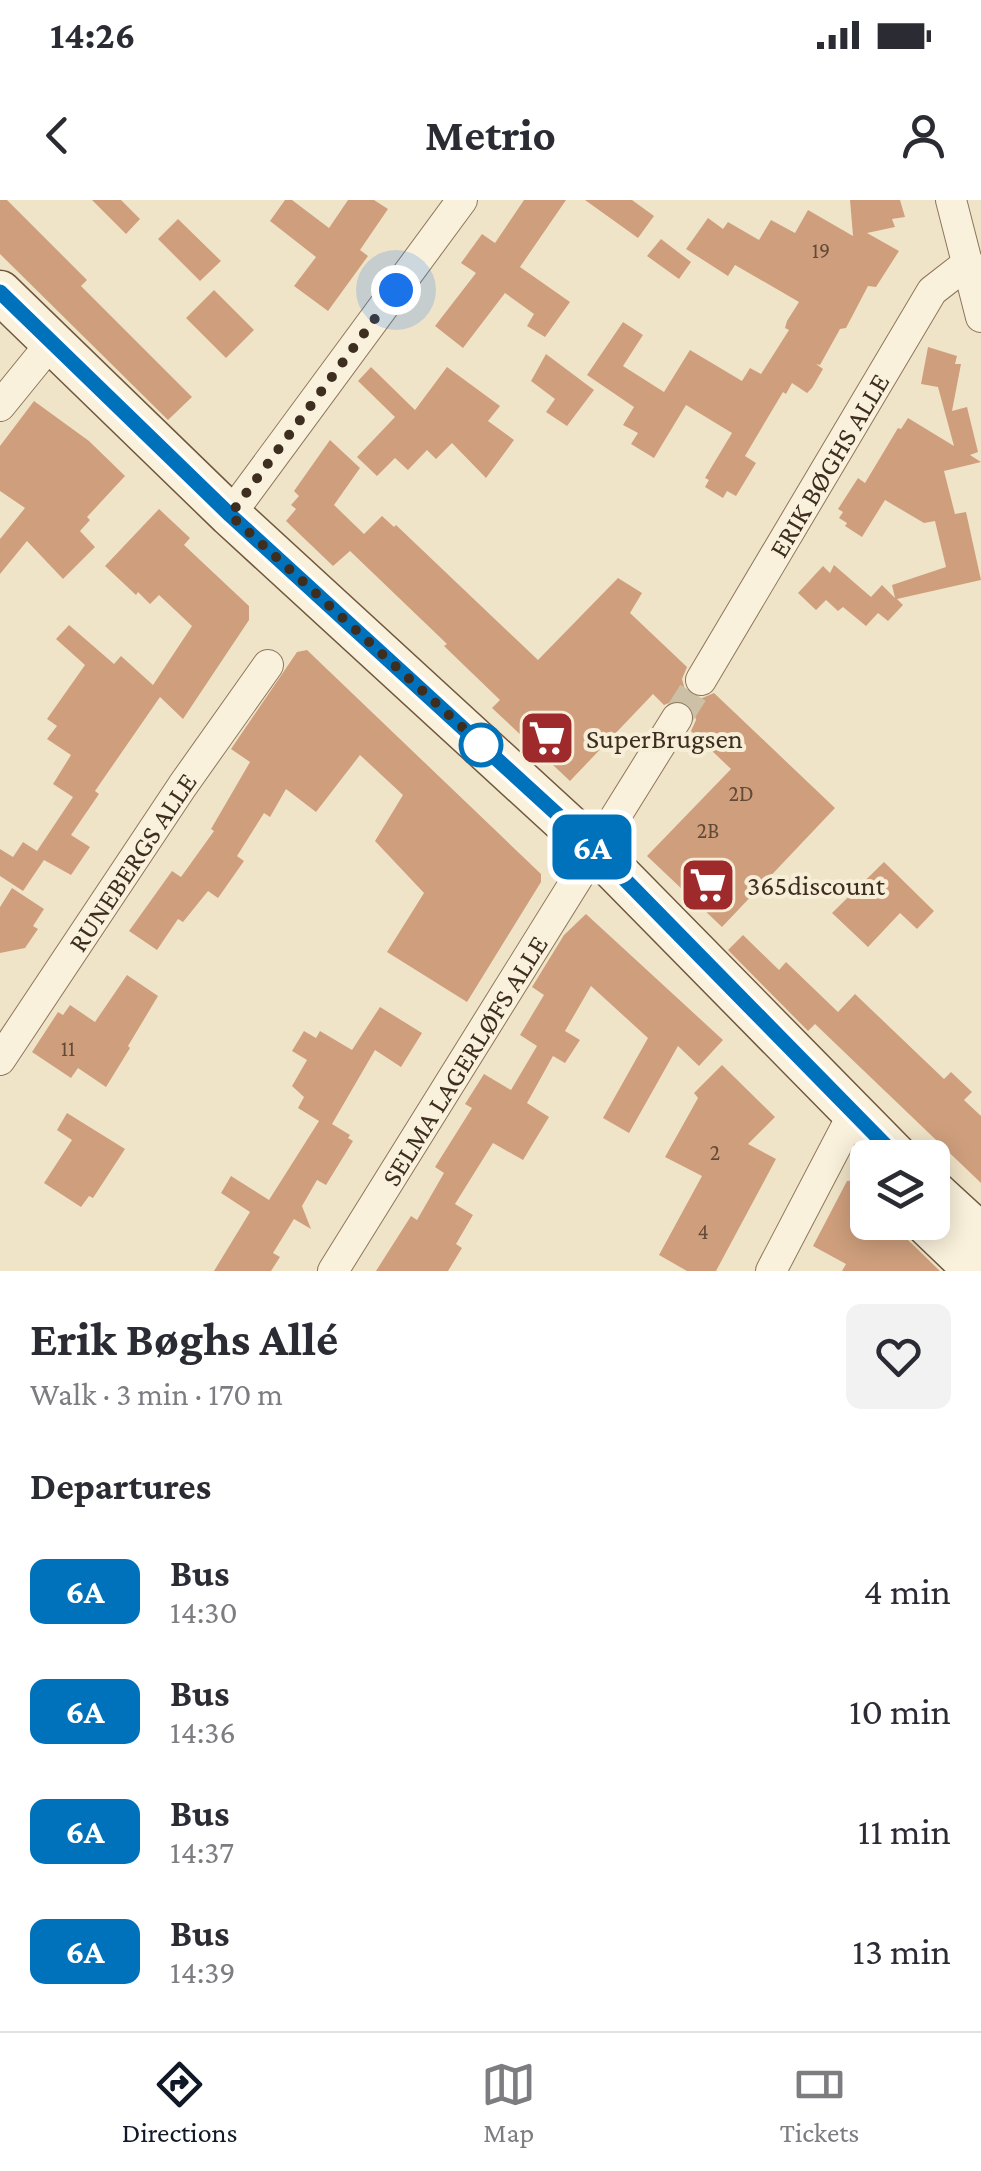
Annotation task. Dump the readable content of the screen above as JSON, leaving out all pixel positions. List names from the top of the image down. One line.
{"streets":{"street":["ERIK BØGHS ALLE","RUNEBERGS ALLE","SELMA LAGERLØFS ALLE"]},"places":{"supermarket":["SuperBrugsen","365discount"]},"lines":["bus line 6A"],"house_numbers":["19","2D","2B","11","2","4"],"page":{"status":"14:26","header":"Metrio","on_map":"6A","heading":[["Erik Bøghs Allé","Walk · 3 min · 170 m"],"Departures"],"list":[{"mark":"6A","name":"Bus","note":"14:30","value":"4 min"},{"mark":"6A","name":"Bus","note":"14:36","value":"10 min"},{"mark":"6A","name":"Bus","note":"14:37","value":"11 min"},{"mark":"6A","name":"Bus","note":"14:39","value":"13 min"}],"tabs":["Directions","Map","Tickets"]}}
